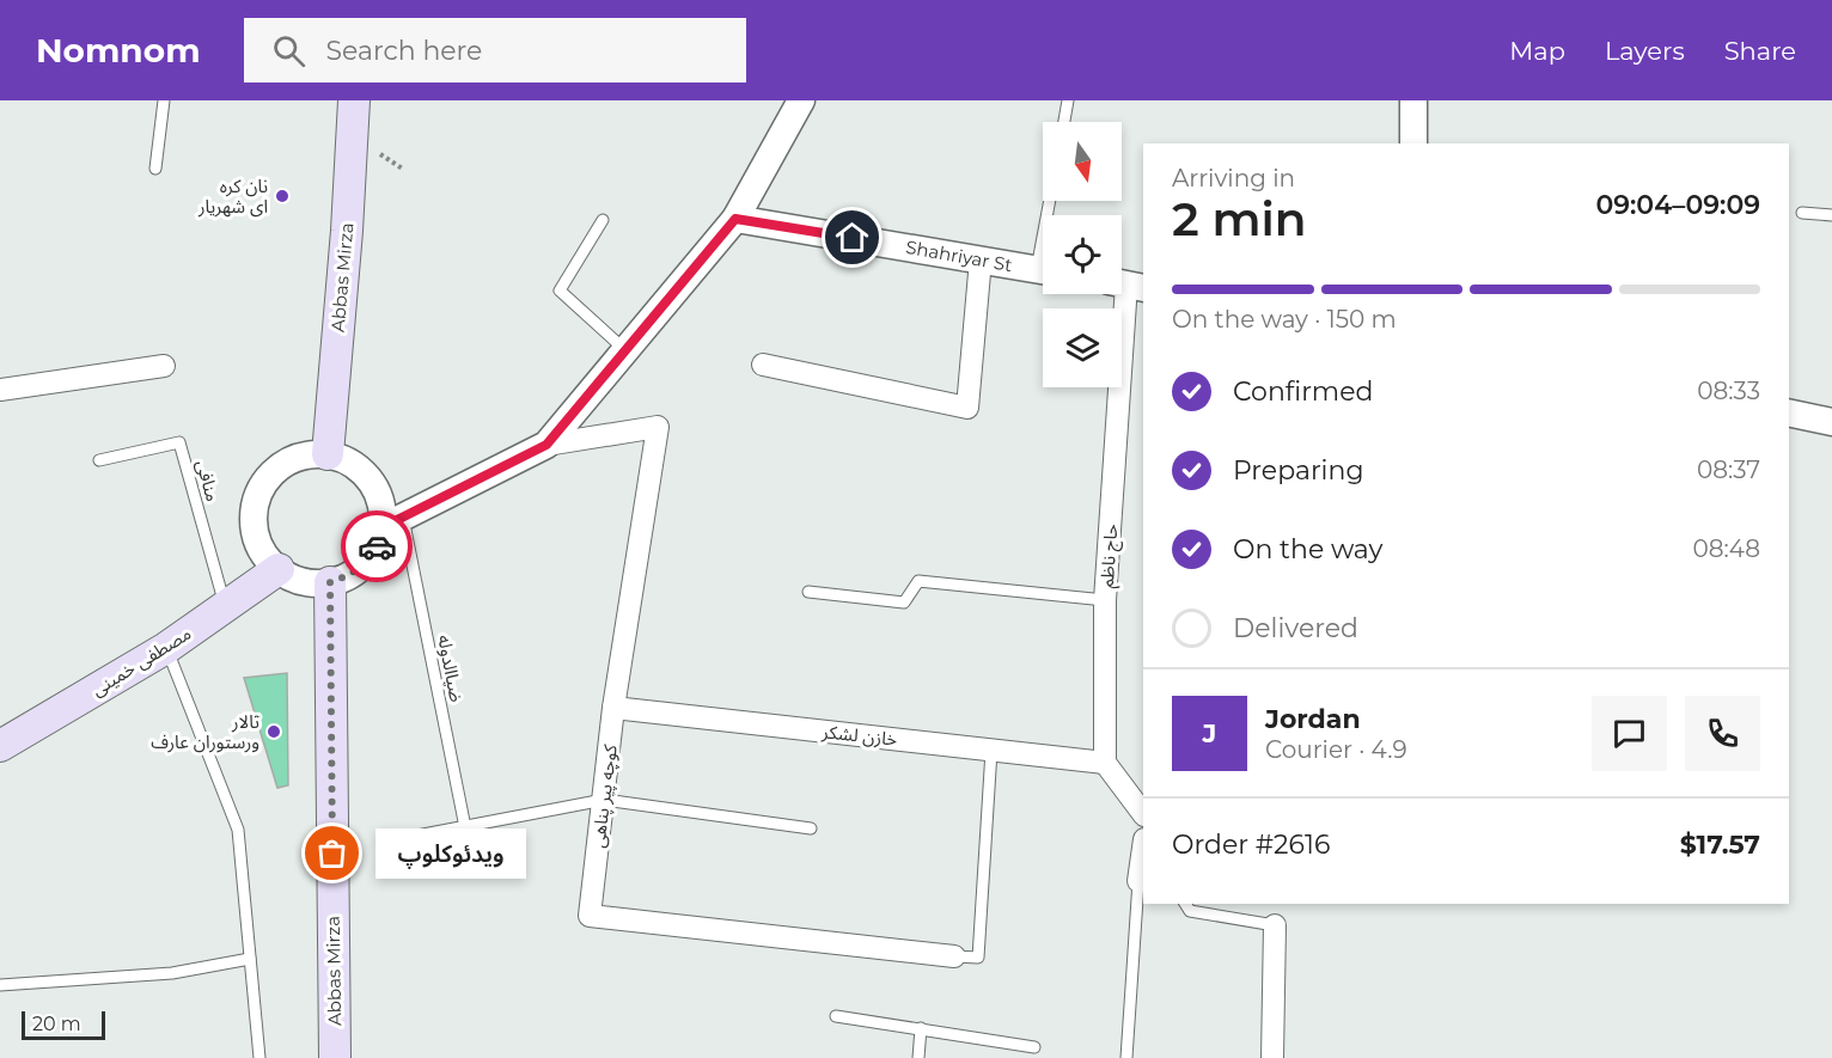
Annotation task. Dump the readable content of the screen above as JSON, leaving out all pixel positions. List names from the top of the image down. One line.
{"streets":{"main road":["Abbas Mirza","مصطفی خمینی"],"street":["Shahriyar St","حاج ناظم","خازن لشکر","کوچه پیر پناهی"],"lane":["منافی","ضیاالدوله"]},"crossings":[["Abbas Mirza","مصطفی خمینی"],["Abbas Mirza","ضیاالدوله"],["منافی","مصطفی خمینی"],["حاج ناظم","خازن لشکر"],["مصطفی خمینی","ضیاالدوله"],["خازن لشکر","کوچه پیر پناهی"]],"places":["نان کره ای شهریار","تالار ورستوران عارف","ویدئوکلوپ"],"scale_bar":"20 m","north":"bottom","page":{"header":"Nomnom","search":"Search here","nav":["Map","Layers","Share"],"heading":["2 min","Arriving in","09:04–09:09"],"panel":["Jordan","Courier · 4.9","Order #2616","$17.57"],"bar":"On the way · 150 m","list":[["Confirmed","08:33"],["Preparing","08:37"],["On the way","08:48"],"Delivered"],"round":"J","bubble":"ویدئوکلوپ","scale":"20 m"}}
